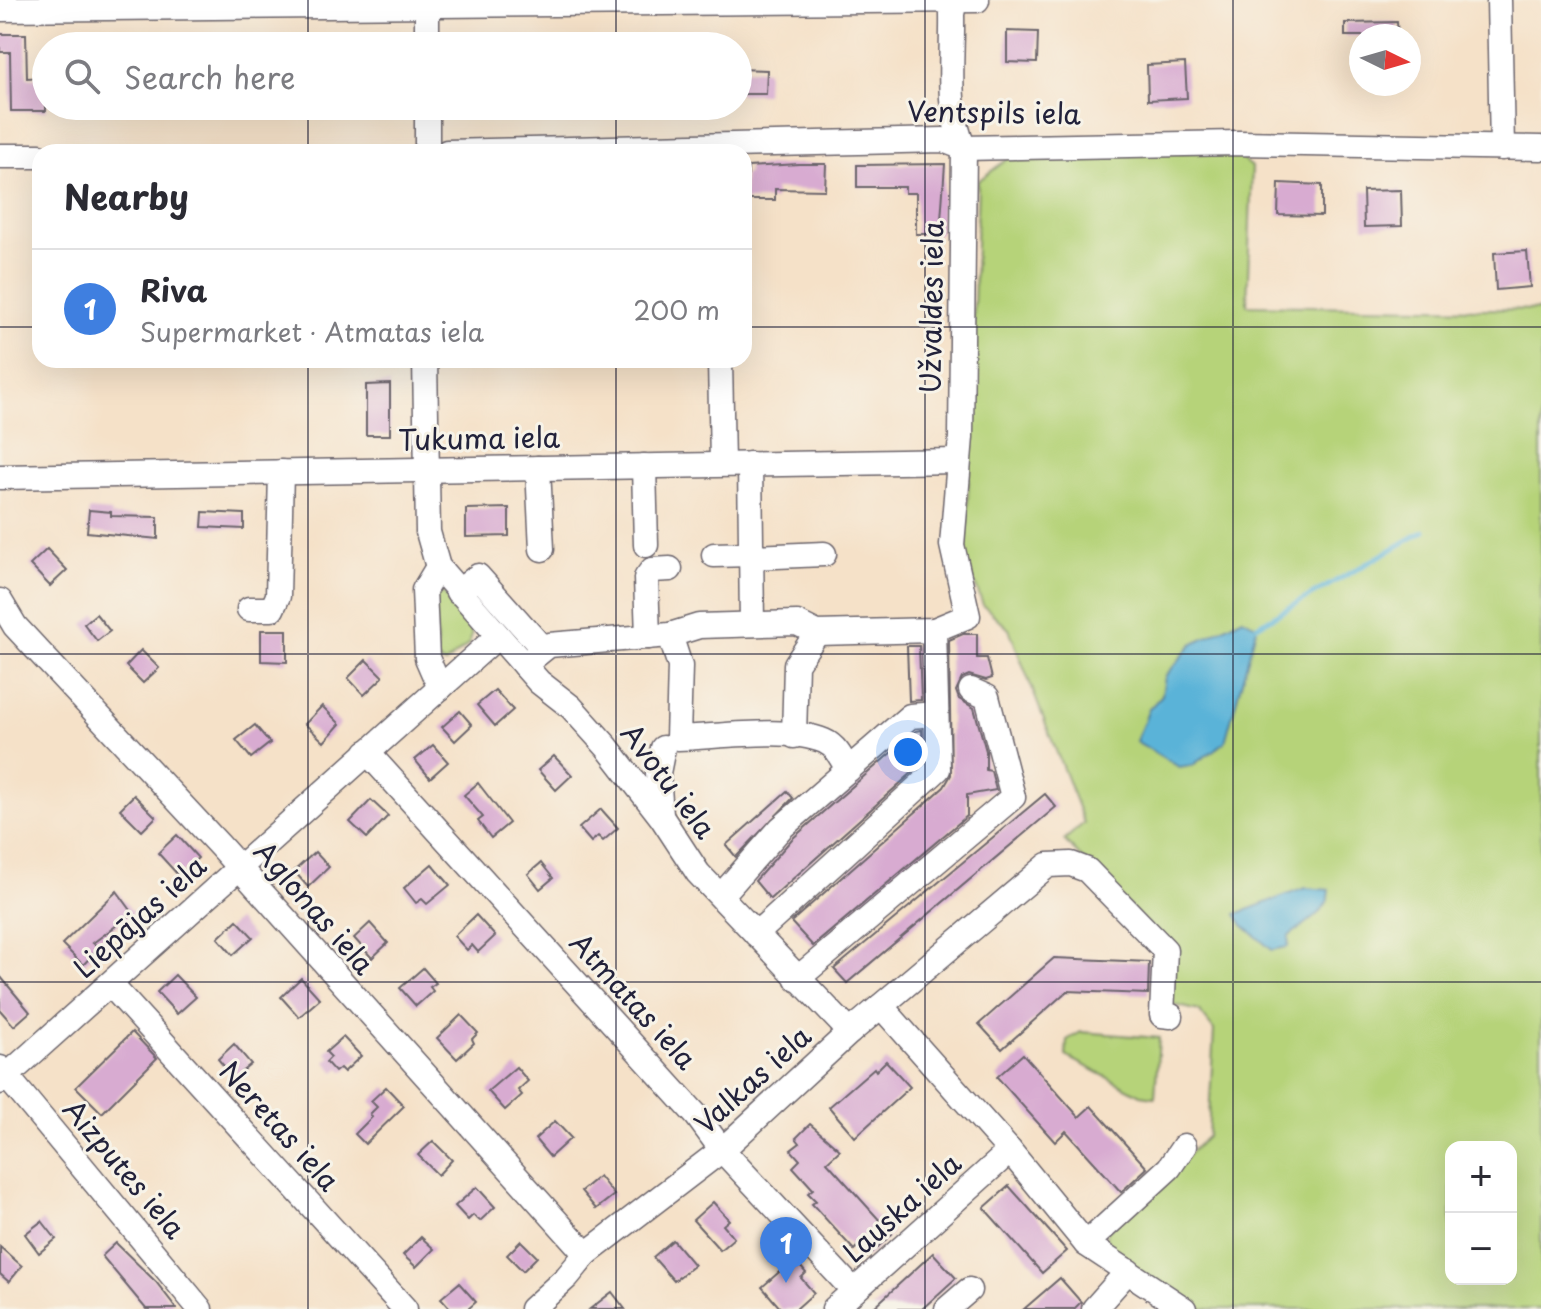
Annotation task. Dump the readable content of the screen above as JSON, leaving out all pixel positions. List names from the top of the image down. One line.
{"streets":{"street":["Ventspils iela","Užvaldes iela","Tukuma iela","Avotu iela","Aglonas iela","Liepājas iela","Atmatas iela","Valkas iela","Neretas iela","Aizputes iela","Lauska iela"]},"crossings":[["Ventspils iela","Užvaldes iela"],["Užvaldes iela","Tukuma iela"],["Tukuma iela","Avotu iela"],["Avotu iela","Liepājas iela"],["Avotu iela","Valkas iela"],["Aglonas iela","Liepājas iela"],["Aglonas iela","Valkas iela"],["Liepājas iela","Atmatas iela"],["Liepājas iela","Neretas iela"],["Liepājas iela","Aizputes iela"],["Atmatas iela","Valkas iela"],["Atmatas iela","Lauska iela"]],"north":"right","page":{"search":"Search here","heading":"Nearby","list":[{"mark":"1","name":"Riva","note":"Supermarket · Atmatas iela","value":"200 m"}],"map_buttons":["+","−"],"pins":"1"}}
